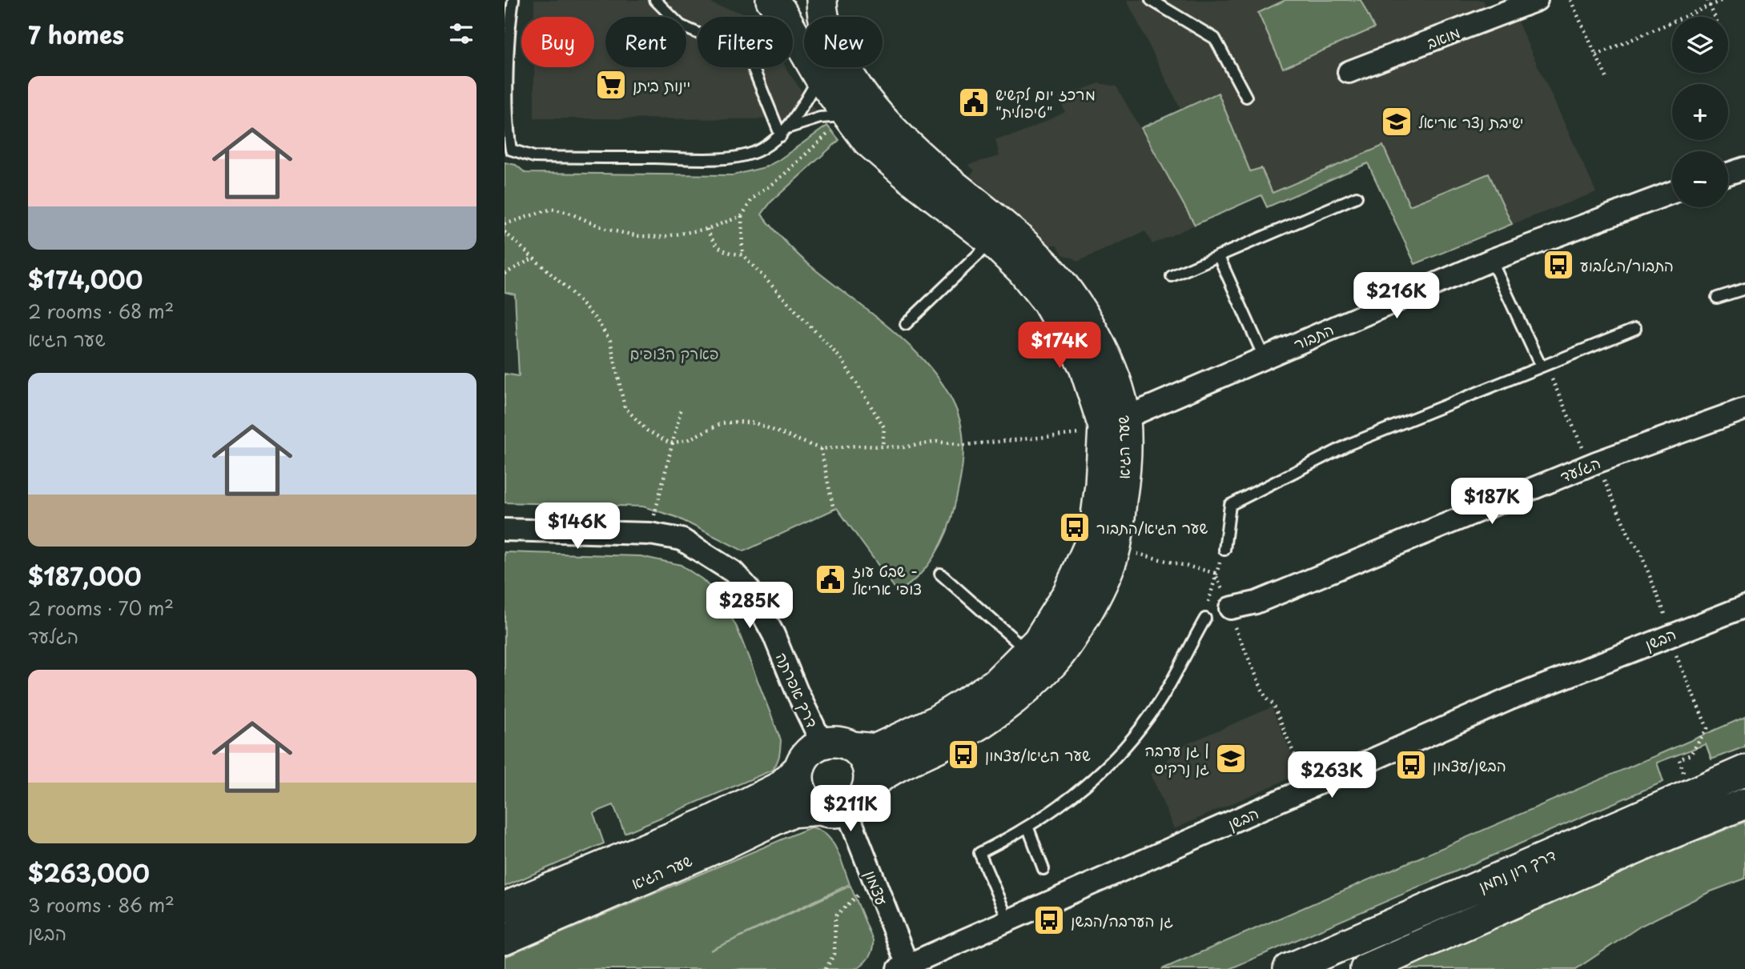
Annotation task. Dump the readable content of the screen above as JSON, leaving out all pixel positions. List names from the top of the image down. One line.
{"streets":{"street":["מואב","התבור","שער הגיא","הגלעד","הבשן","דרך אפרתה","דרך רון נחמן","עצמון"]},"crossings":[["התבור","שער הגיא"],["שער הגיא","דרך אפרתה"],["שער הגיא","עצמון"],["הבשן","עצמון"],["דרך אפרתה","עצמון"]],"parks":["פארק הצופים"],"places":{"supermarket":["יינות ביתן"],"public building":["מרכז יום לקשיש \"טיפולית\"","שבט עוז - צופי אריאל"],"school or university":["ישיבת נצר אריאל","גן ערבה | גן נרקיס"],"bus stop":["התבור/הגלבוע","שער הגיא/התבור","שער הגיא/עצמון","הבשן/עצמון","גן הערבה/הבשן"]},"page":{"heading":"7 homes","map_buttons":["+","−"],"chip":["Buy","Rent","Filters","New"],"list":[{"name":"$174,000","note":"2 rooms · 68 m² · שער הגיא"},{"name":"$187,000","note":"2 rooms · 70 m² · הגלעד"},{"name":"$263,000","note":"3 rooms · 86 m² · הבשן"}],"price":["$216K","$174K","$187K","$146K","$285K","$263K","$211K"]}}
